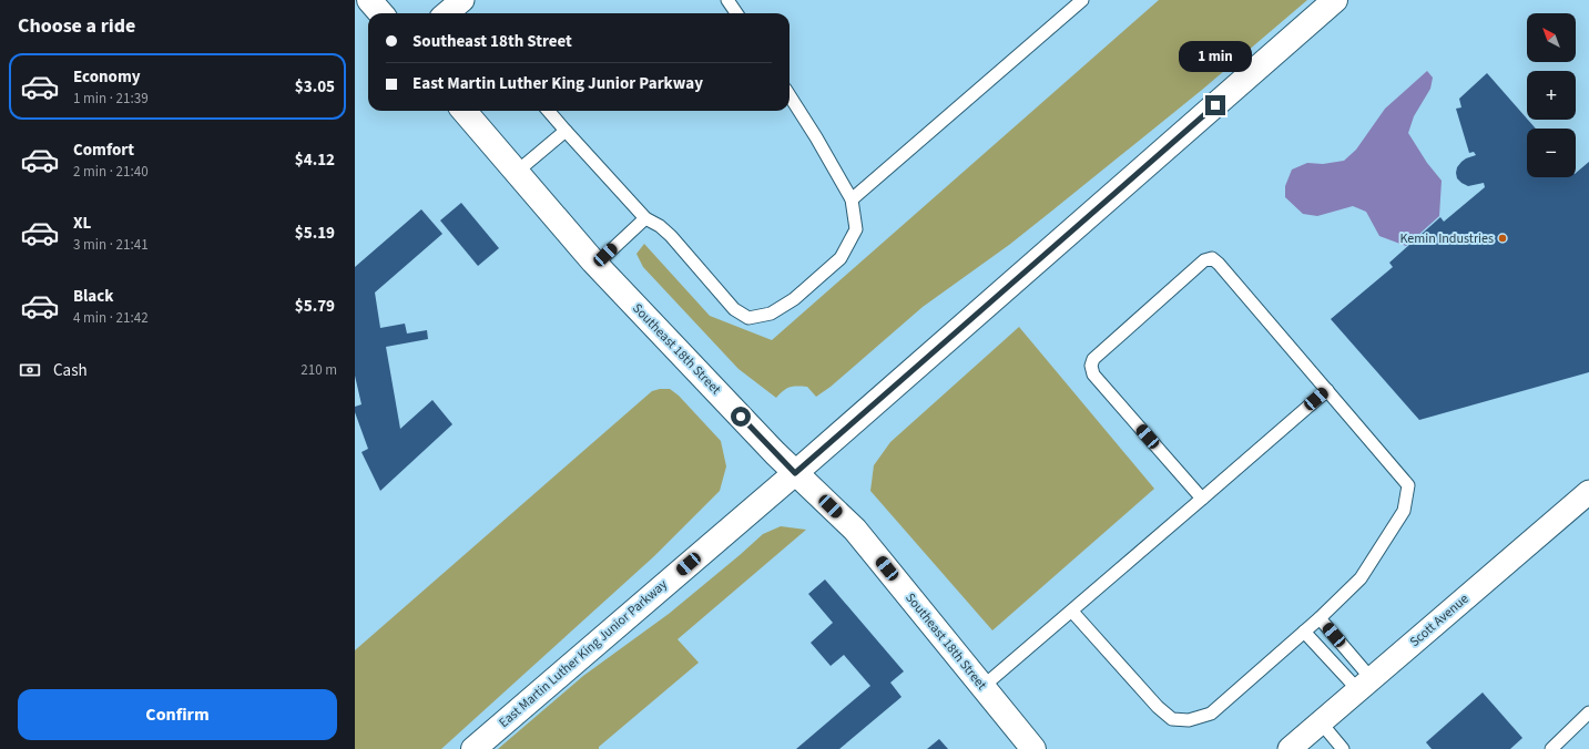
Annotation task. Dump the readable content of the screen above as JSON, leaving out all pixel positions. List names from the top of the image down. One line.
{"streets":{"main road":["Southeast 18th Street","East Martin Luther King Junior Parkway"],"street":["Scott Avenue"]},"crossings":[["Southeast 18th Street","East Martin Luther King Junior Parkway"]],"places":["Kemin Industries"],"north":"top left","page":{"heading":"Choose a ride","map_buttons":["+","−"],"banner":["Southeast 18th Street","East Martin Luther King Junior Parkway"],"bubble":"1 min","list":[{"name":"Economy","note":"1 min · 21:39","value":"$3.05"},{"name":"Comfort","note":"2 min · 21:40","value":"$4.12"},{"name":"XL","note":"3 min · 21:41","value":"$5.19"},{"name":"Black","note":"4 min · 21:42","value":"$5.79"}],"pay":["Cash","210 m"],"buttons":"Confirm"}}
